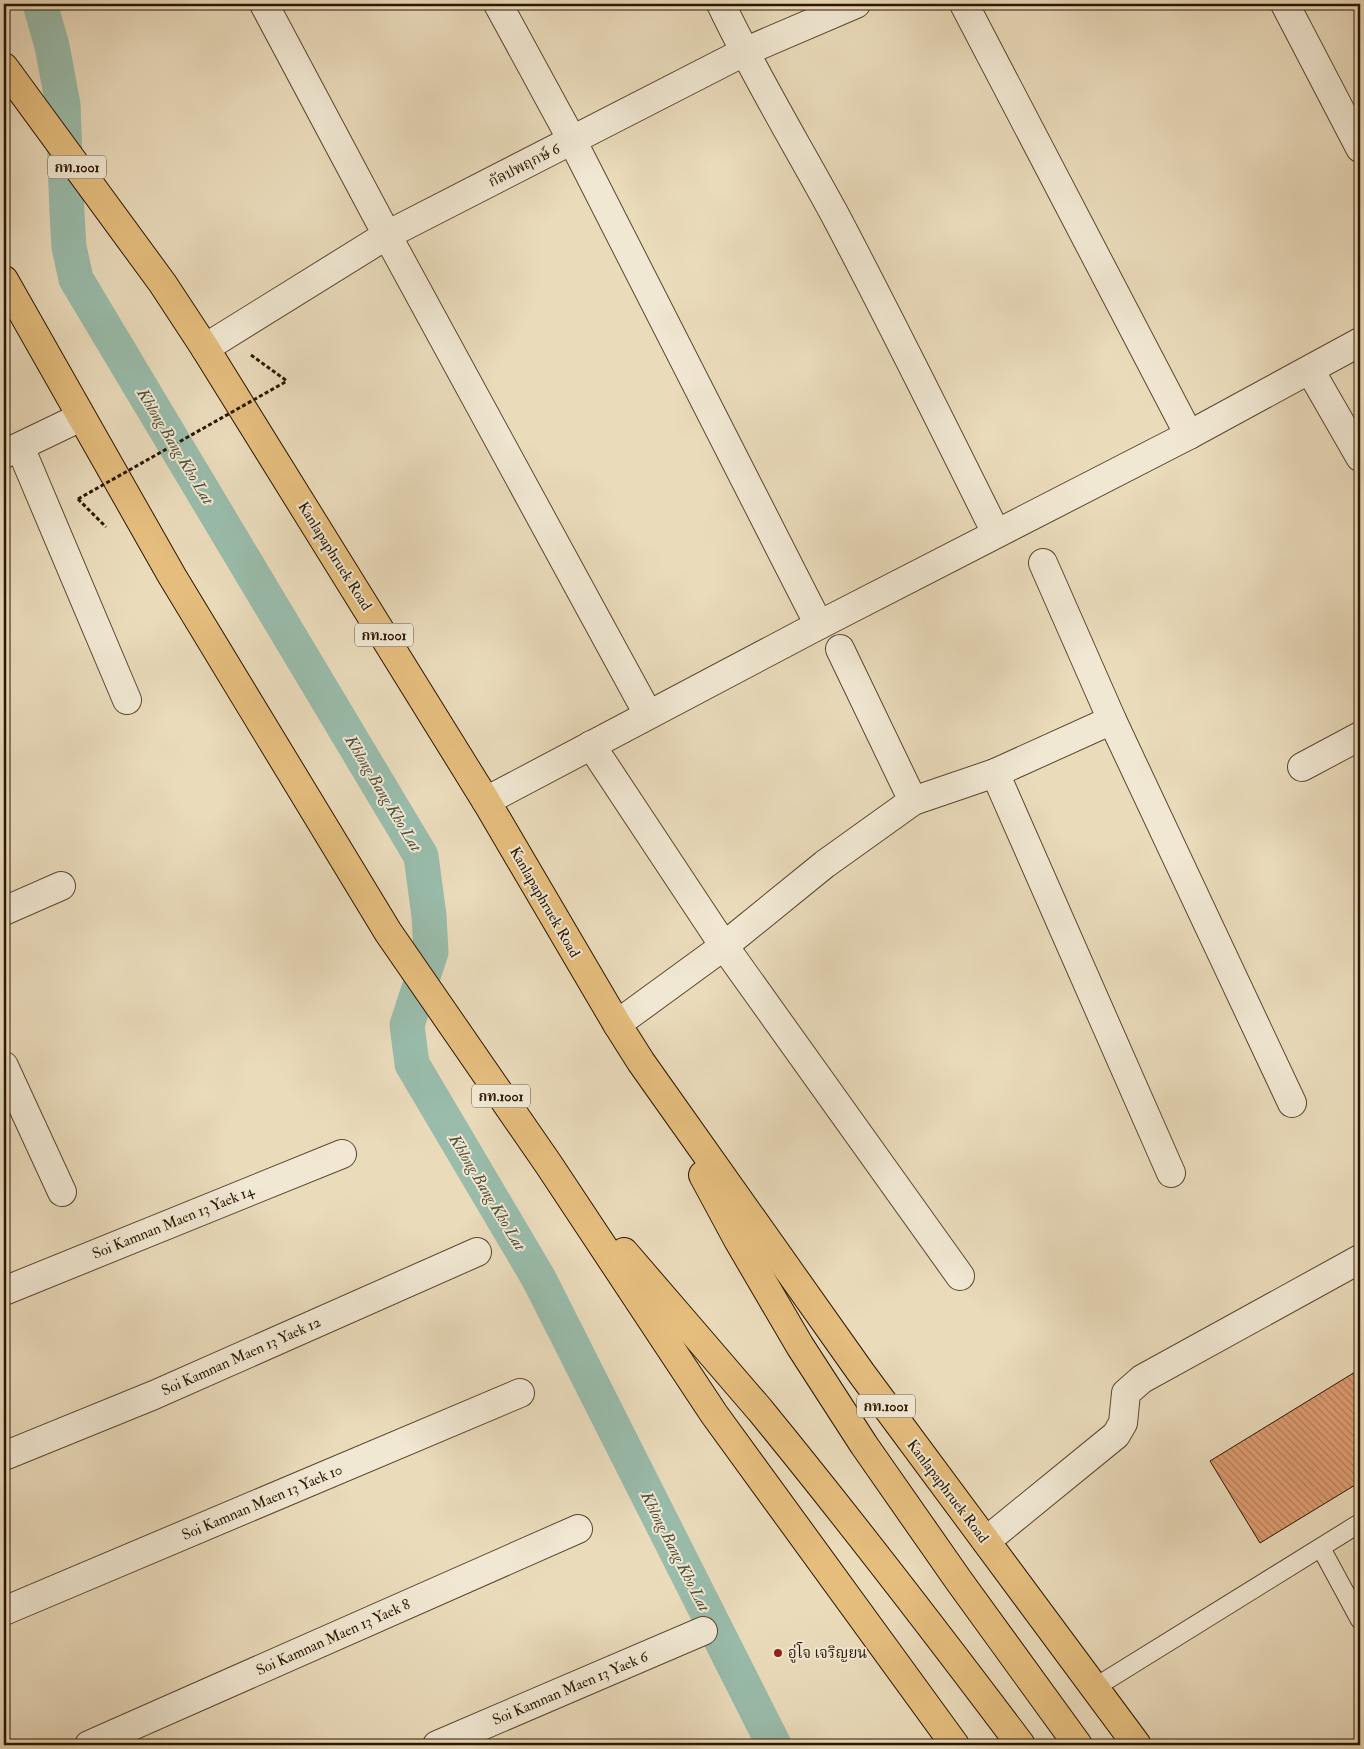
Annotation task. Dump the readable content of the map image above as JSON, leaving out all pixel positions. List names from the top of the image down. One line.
{"streets":{"main road":["กท.1001","Kanlapaphruek Road"],"street":["กัลปพฤกษ์ 6","Soi Kamnan Maen 13 Yaek 14","Soi Kamnan Maen 13 Yaek 12","Soi Kamnan Maen 13 Yaek 10","Soi Kamnan Maen 13 Yaek 8","Soi Kamnan Maen 13 Yaek 6"]},"crossings":[["กัลปพฤกษ์ 6","Kanlapaphruek Road"]],"water":["Khlong Bang Kho Lat"],"places":["อู่โจ เจริญยน"]}
